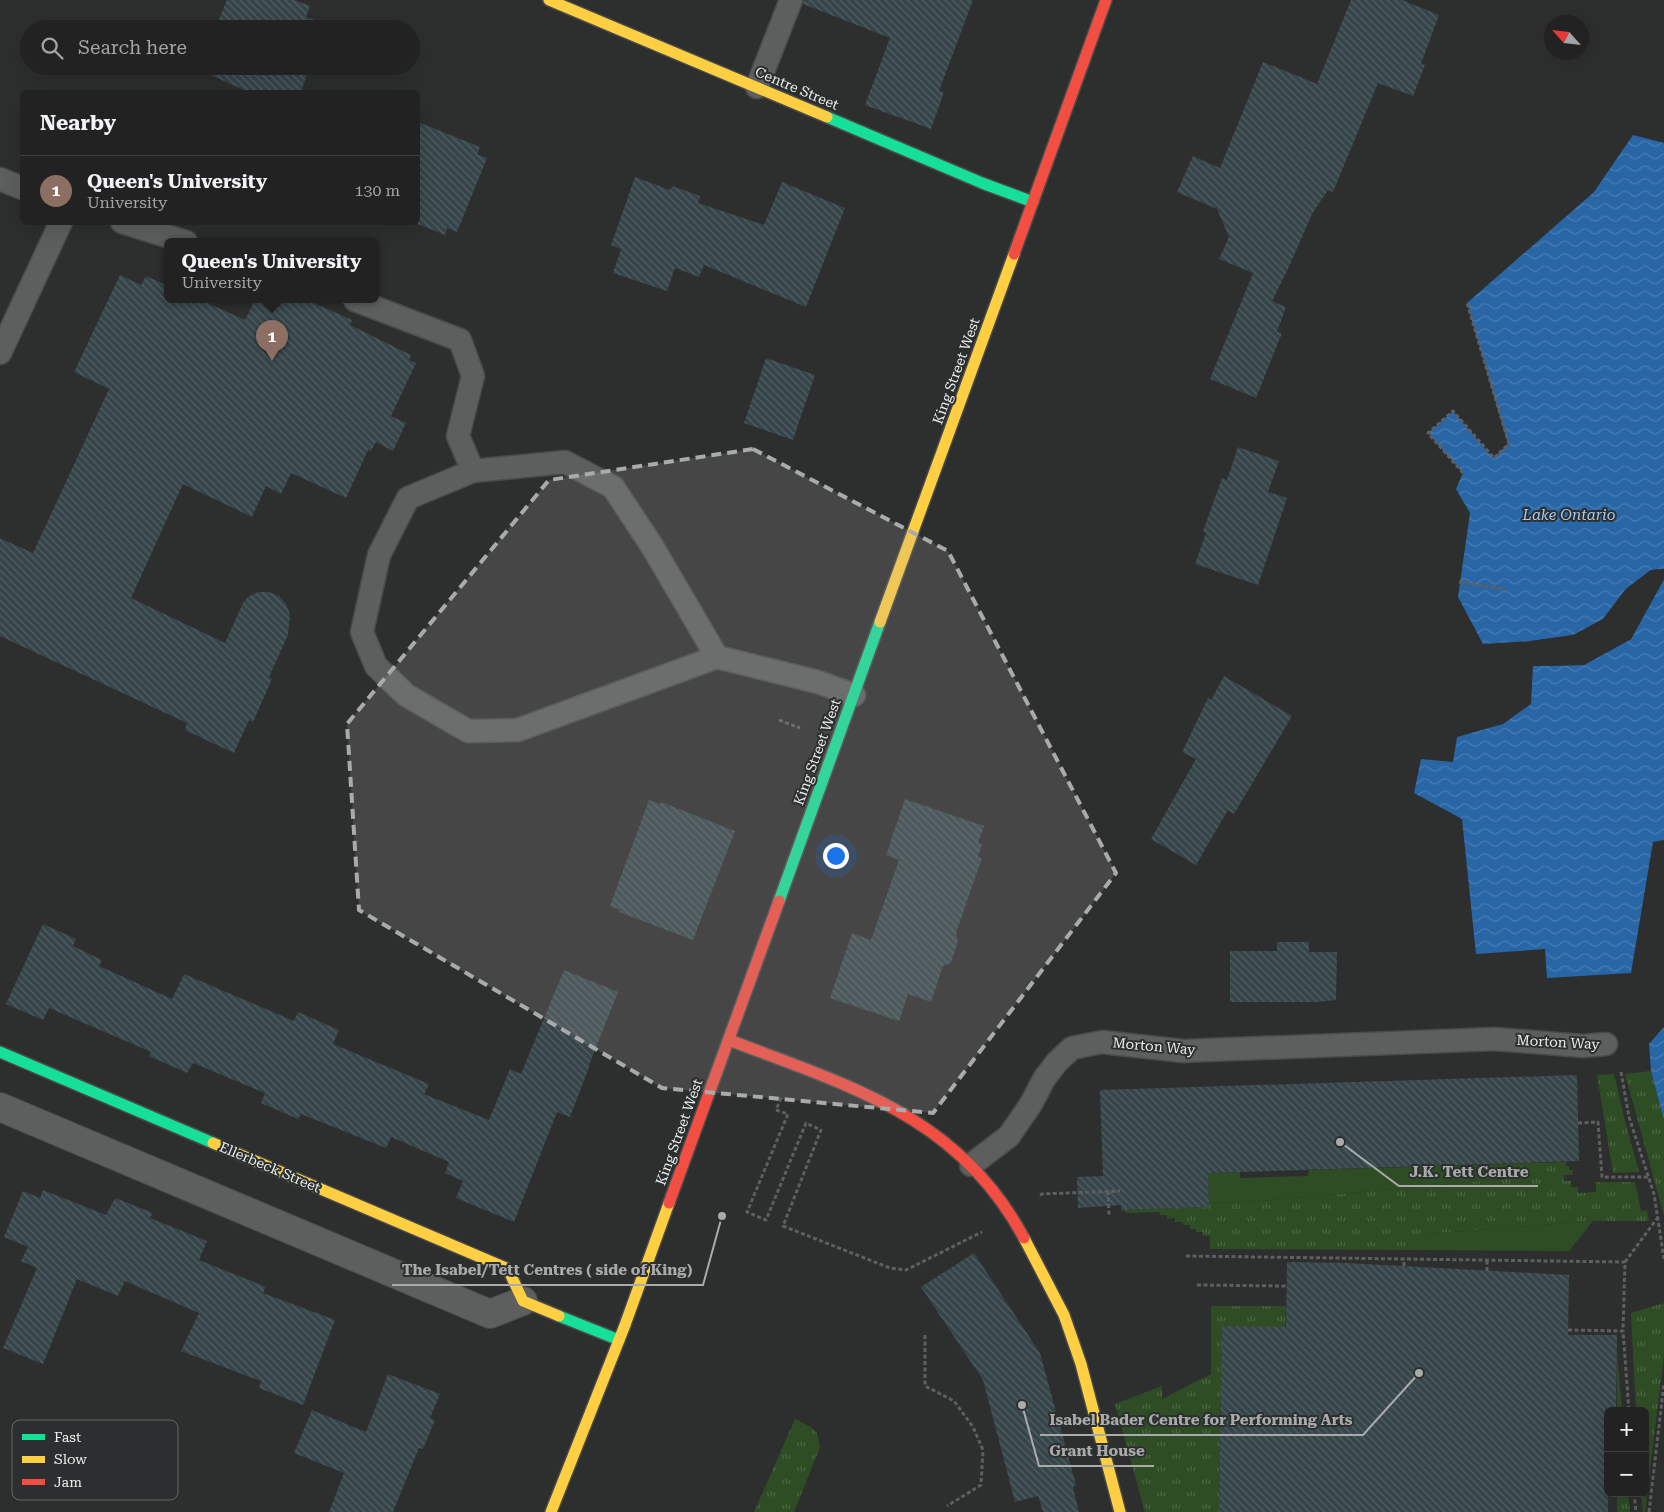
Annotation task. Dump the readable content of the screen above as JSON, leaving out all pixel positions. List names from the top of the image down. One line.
{"streets":{"street":["Centre Street","King Street West","Ellerbeck Street"],"lane":["Morton Way"]},"crossings":[["Centre Street","King Street West"]],"water":["Lake Ontario"],"places":["J.K. Tett Centre","The Isabel/Tett Centres ( side of King)","Isabel Bader Centre for Performing Arts","Grant House"],"legend":["Fast","Slow","Jam"],"north":"top left","page":{"search":"Search here","heading":"Nearby","list":[{"mark":"1","name":"Queen's University","note":"University","value":"130 m"}],"popup":["Queen's University","University"],"pins":"1","map_buttons":["+","−"]}}
